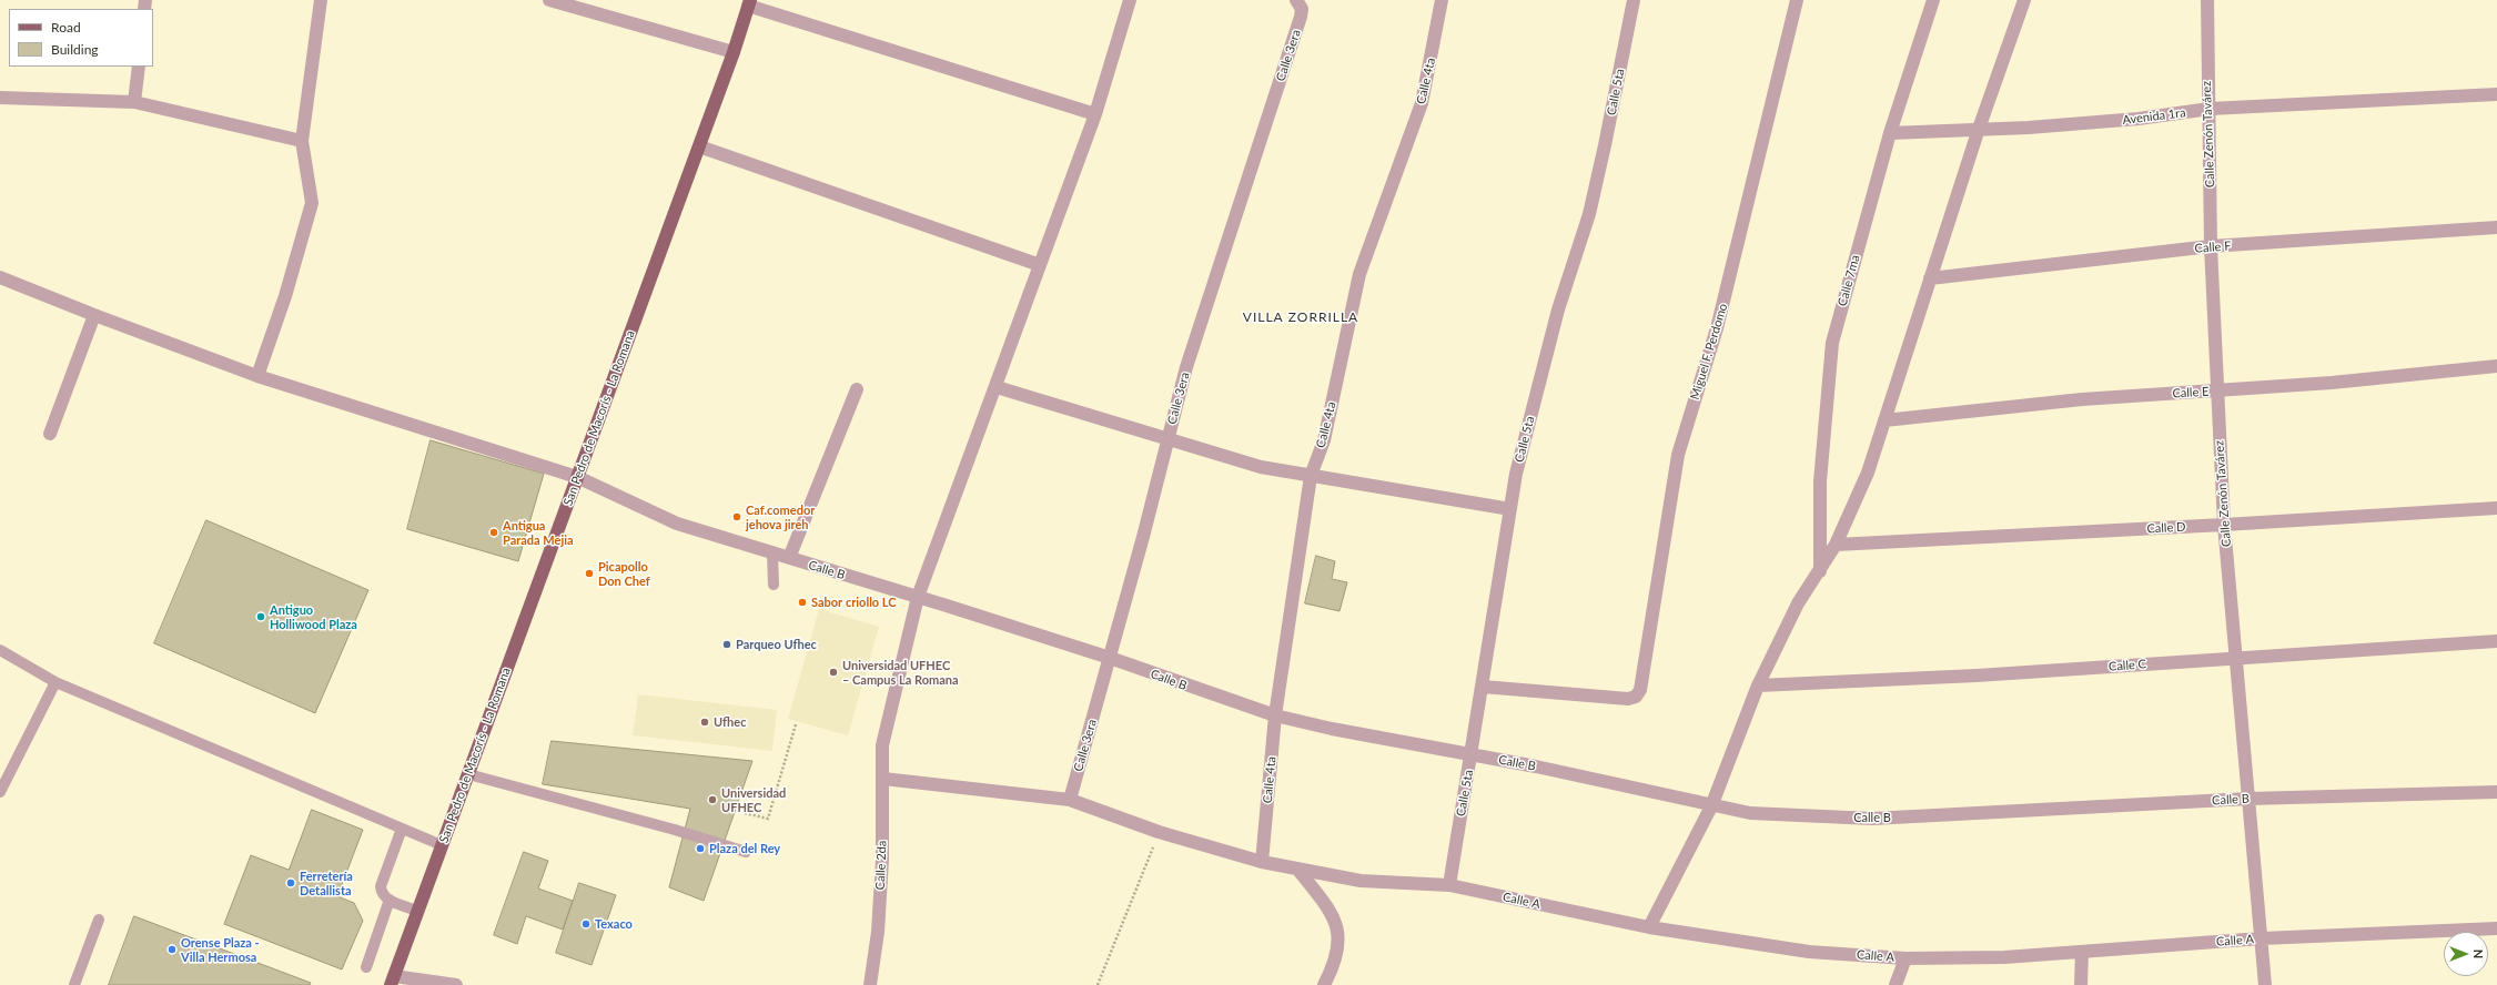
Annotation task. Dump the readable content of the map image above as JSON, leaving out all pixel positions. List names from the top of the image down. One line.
{"streets":{"main road":["San Pedro de Macorís - La Romana"],"street":["Calle 3era","Calle 4ta","Calle 5ta","Avenida 1ra","Calle Zenón Tavárez","Calle F","Calle 7ma","Miguel F. Perdomo","Calle E","Calle D","Calle B","Calle C","Calle 2da","Calle A"]},"crossings":[["Calle 3era","Calle B"],["Calle 3era","Calle A"],["Calle 4ta","Calle B"],["Calle 4ta","Calle A"],["Calle 5ta","Miguel F. Perdomo"],["Calle 5ta","Calle B"],["Calle 5ta","Calle A"],["Avenida 1ra","Calle Zenón Tavárez"],["Avenida 1ra","Calle 7ma"],["Calle Zenón Tavárez","Calle F"],["Calle Zenón Tavárez","Calle E"],["Calle Zenón Tavárez","Calle D"],["Calle Zenón Tavárez","Calle B"],["Calle Zenón Tavárez","Calle C"],["Calle Zenón Tavárez","Calle A"],["San Pedro de Macorís - La Romana","Calle B"],["Calle B","Calle 2da"],["Calle 2da","Calle A"]],"districts":["VILLA ZORRILLA"],"places":["Caf.comedor jehova jireh","Antigua Parada Mejia","Picapollo Don Chef","Sabor criollo LC","Antiguo Holliwood Plaza","Parqueo Ufhec","Universidad UFHEC – Campus La Romana","Ufhec","Universidad UFHEC","Plaza del Rey","Ferretería Detallista","Texaco","Orense Plaza - Villa Hermosa"],"legend":["Road","Building"],"north":"right"}
